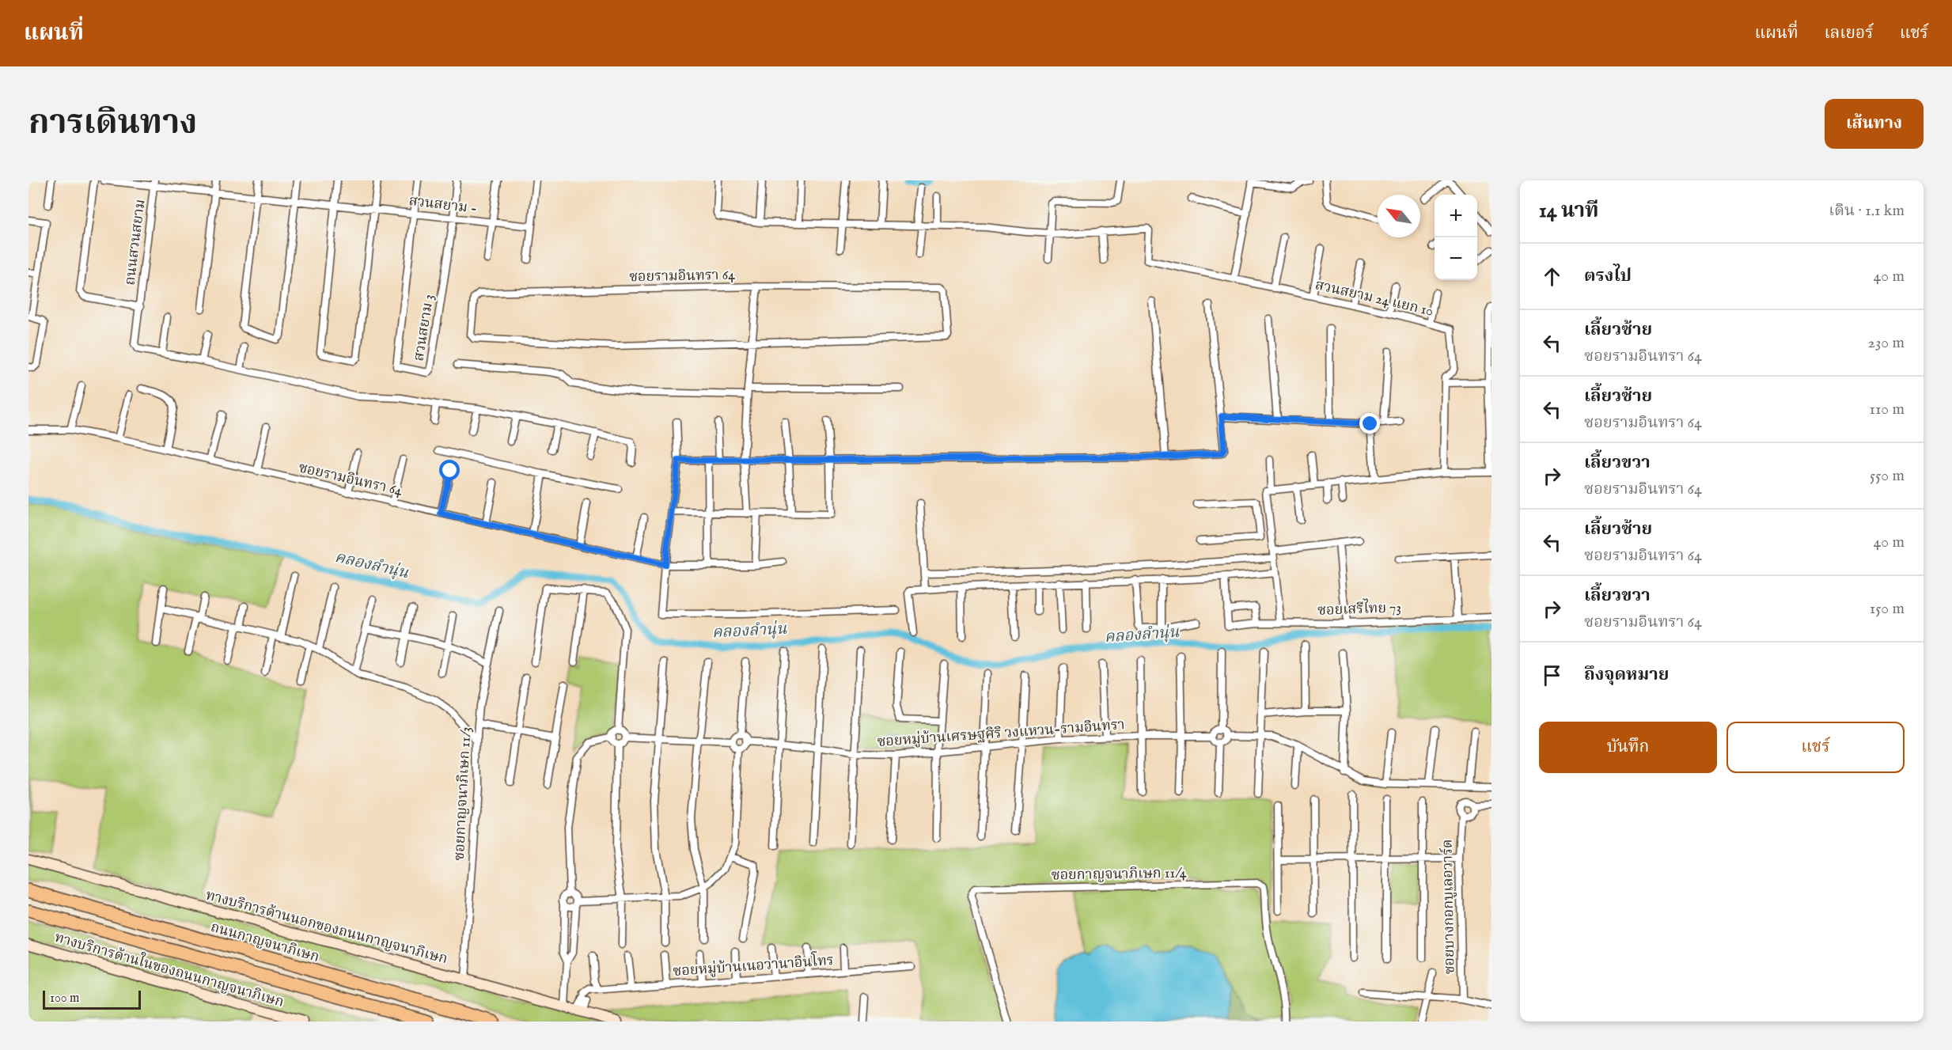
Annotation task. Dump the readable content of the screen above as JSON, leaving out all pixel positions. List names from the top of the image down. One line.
{"streets":{"highway":["ถนนกาญจนาภิเษก"],"main road":["ทางบริการด้านนอกของถนนกาญจนาภิเษก","ทางบริการด้านในของถนนกาญจนาภิเษก"],"street":["สวนสยาม -","ถนนสวนสยาม","ซอยรามอินทรา 64","สวนสยาม 24 แยก 10","สวนสยาม 3","ซอยเสรีไทย 73","ซอยหมู่บ้านเศรษฐศิริ วงแหวน-รามอินทรา","ซอยกาญจนาภิเษก 11/3","ซอยกาญจนาภิเษก 11/4","ซอยบางกอกบูเลอวาร์ด","ซอยหมู่บ้านเนอวานาอินโทร"]},"crossings":[["สวนสยาม -","ถนนสวนสยาม"],["สวนสยาม -","สวนสยาม 3"],["ซอยกาญจนาภิเษก 11/3","ทางบริการด้านนอกของถนนกาญจนาภิเษก"],["ทางบริการด้านนอกของถนนกาญจนาภิเษก","ซอยหมู่บ้านเนอวานาอินโทร"]],"water":["คลองลำนุ่น"],"scale_bar":"100 m","north":"top left","page":{"header":"แผนที่","nav":["แผนที่","เลเยอร์","แชร์"],"title":"การเดินทาง","buttons":["เส้นทาง",["บันทึก","แชร์"]],"heading":["14 นาที","เดิน · 1.1 km"],"map_buttons":["+","−"],"list":[["ตรงไป","40 m"],["เลี้ยวซ้าย","ซอยรามอินทรา 64","230 m"],["เลี้ยวซ้าย","ซอยรามอินทรา 64","110 m"],["เลี้ยวขวา","ซอยรามอินทรา 64","550 m"],["เลี้ยวซ้าย","ซอยรามอินทรา 64","40 m"],["เลี้ยวขวา","ซอยรามอินทรา 64","150 m"],"ถึงจุดหมาย"],"scale":"100 m"}}
